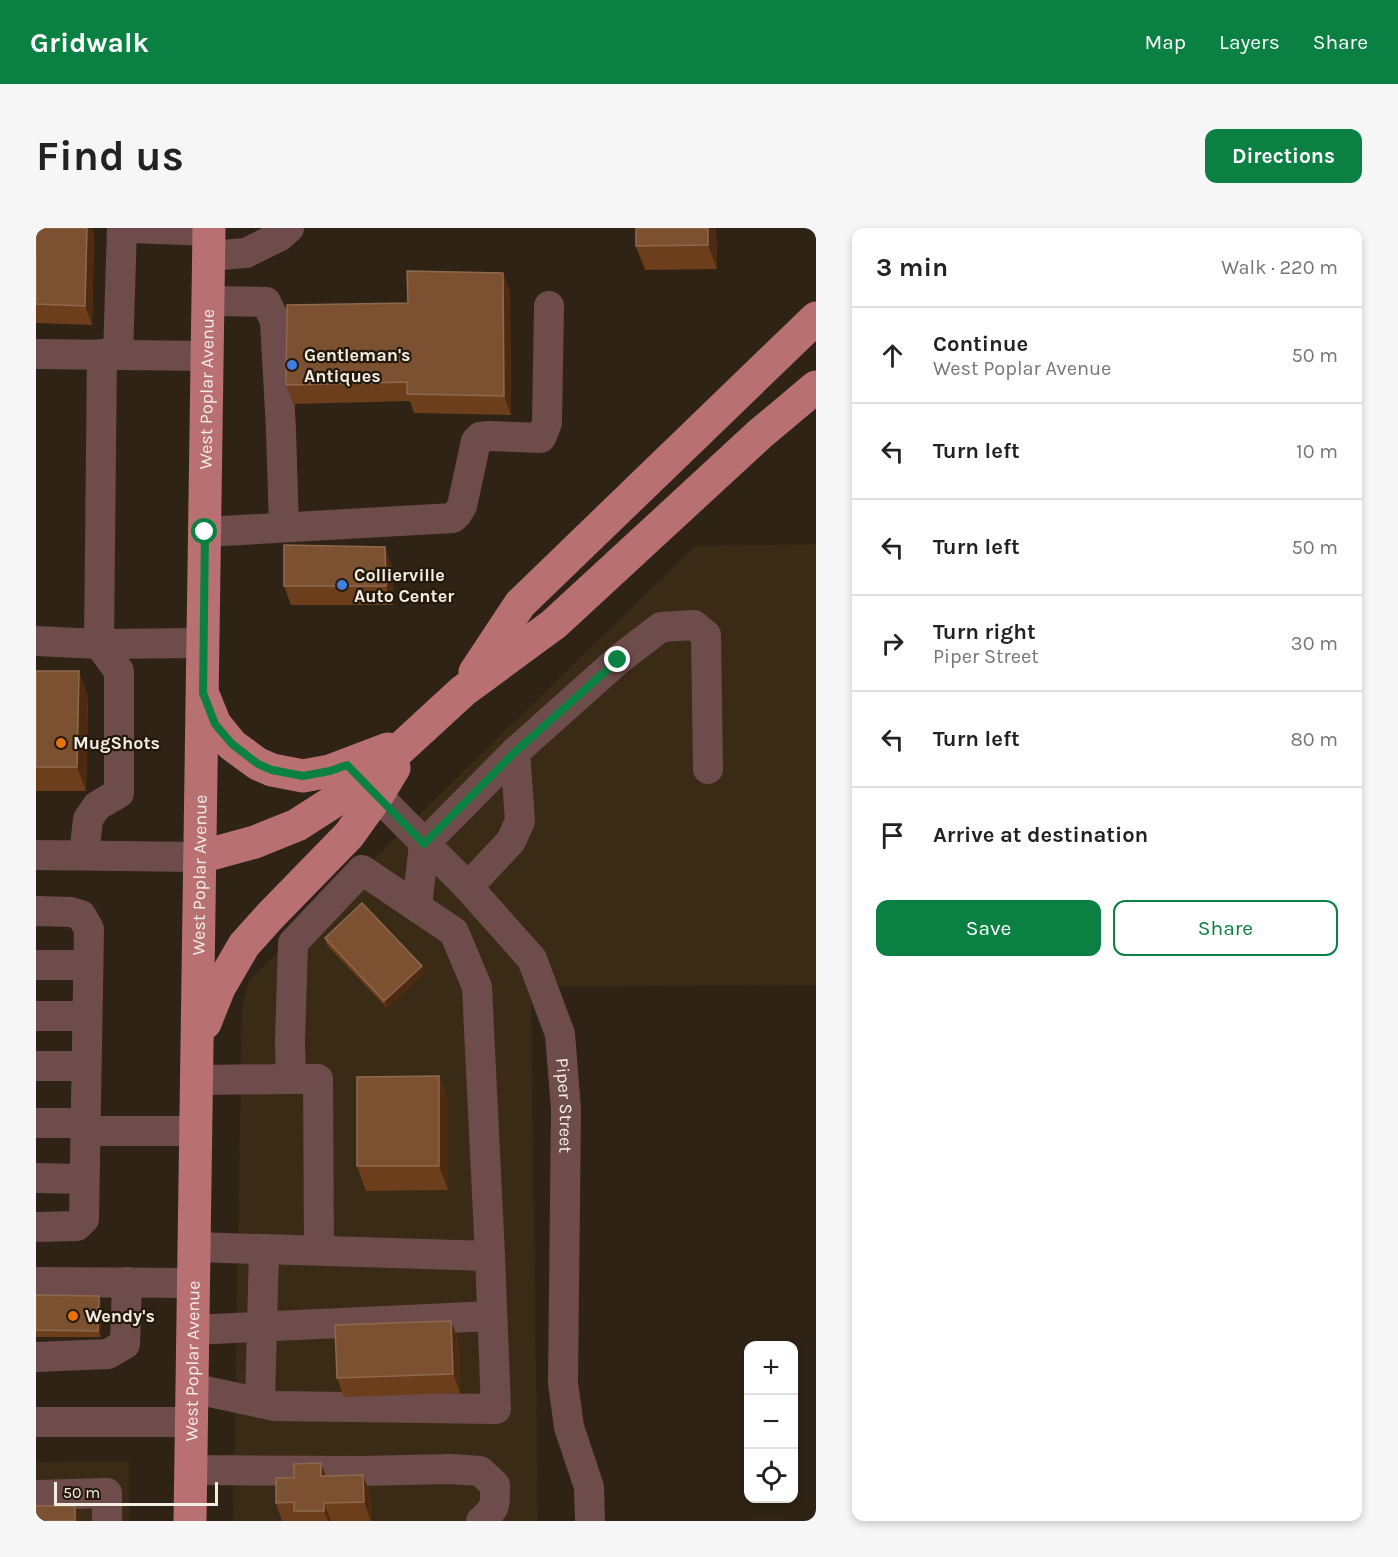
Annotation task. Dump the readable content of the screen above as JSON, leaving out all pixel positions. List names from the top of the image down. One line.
{"streets":{"main road":["West Poplar Avenue"],"street":["Piper Street"]},"places":["Gentleman's Antiques","Collierville Auto Center","MugShots","Wendy's"],"scale_bar":"50 m","page":{"header":"Gridwalk","nav":["Map","Layers","Share"],"buttons":["Directions",["Save","Share"]],"title":"Find us","heading":["3 min","Walk · 220 m"],"list":[["Continue","West Poplar Avenue","50 m"],["Turn left","10 m"],["Turn left","50 m"],["Turn right","Piper Street","30 m"],["Turn left","80 m"],"Arrive at destination"],"map_buttons":["+","−"],"scale":"50 m"}}
